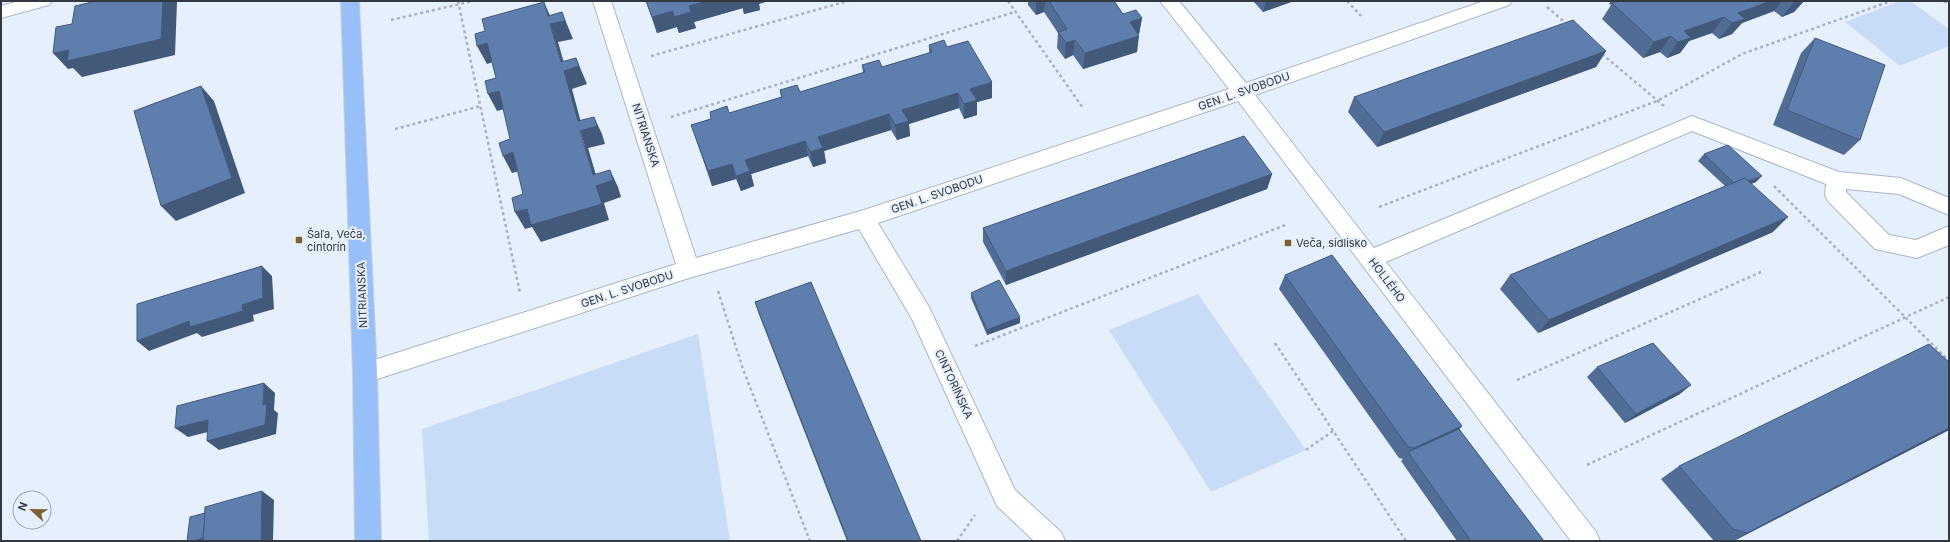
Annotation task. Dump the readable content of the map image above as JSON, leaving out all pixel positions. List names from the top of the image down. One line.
{"streets":{"main road":["NITRIANSKA"],"street":["GEN. L. SVOBODU","HOLLÉHO","CINTORÍNSKA"]},"crossings":[["GEN. L. SVOBODU","NITRIANSKA"],["GEN. L. SVOBODU","HOLLÉHO"],["GEN. L. SVOBODU","CINTORÍNSKA"]],"places":{"transit":["Šaľa, Veča, cintorín","Veča, sídlisko"]},"north":"left"}
